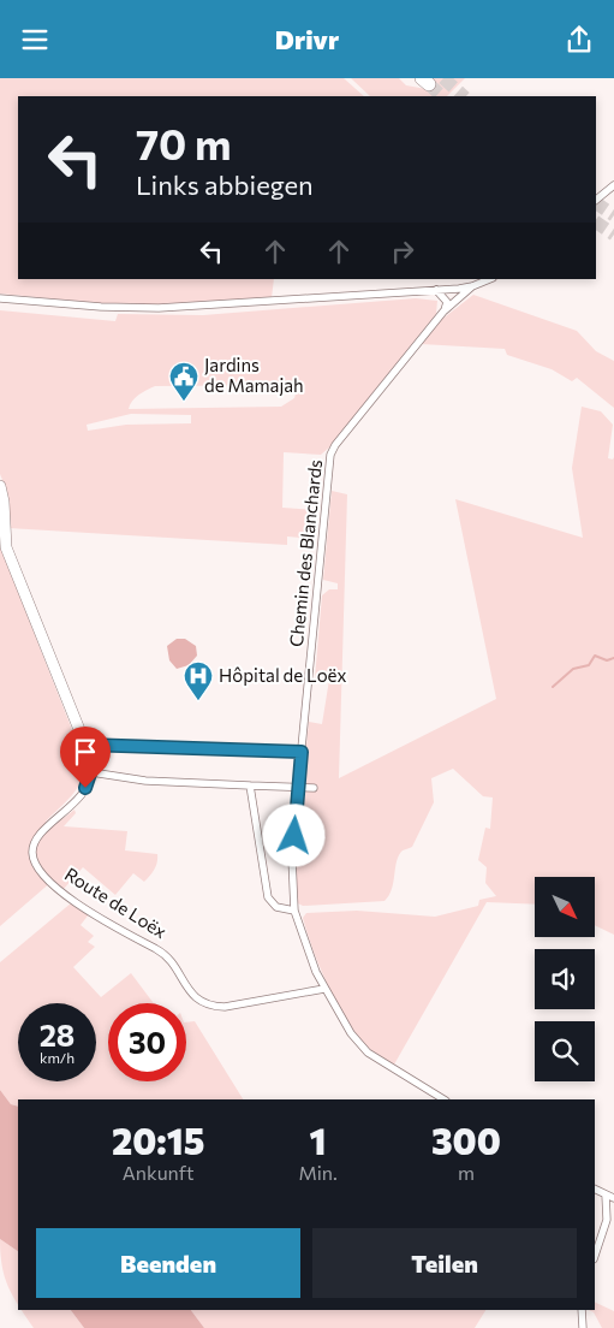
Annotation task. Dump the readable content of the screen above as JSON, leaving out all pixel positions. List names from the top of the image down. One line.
{"streets":{"street":["Chemin des Blanchards","Route de Loëx"]},"crossings":[["Chemin des Blanchards","Route de Loëx"]],"places":{"public building":["Jardins de Mamajah"],"hospital":["Hôpital de Loëx"]},"north":"bottom right","page":{"header":"Drivr","turn":["70 m","Links abbiegen"],"speed":"28 km/h","limit":"30","eta":["20:15","Ankunft","1","Min.","300","m"],"buttons":["Beenden","Teilen"]}}
